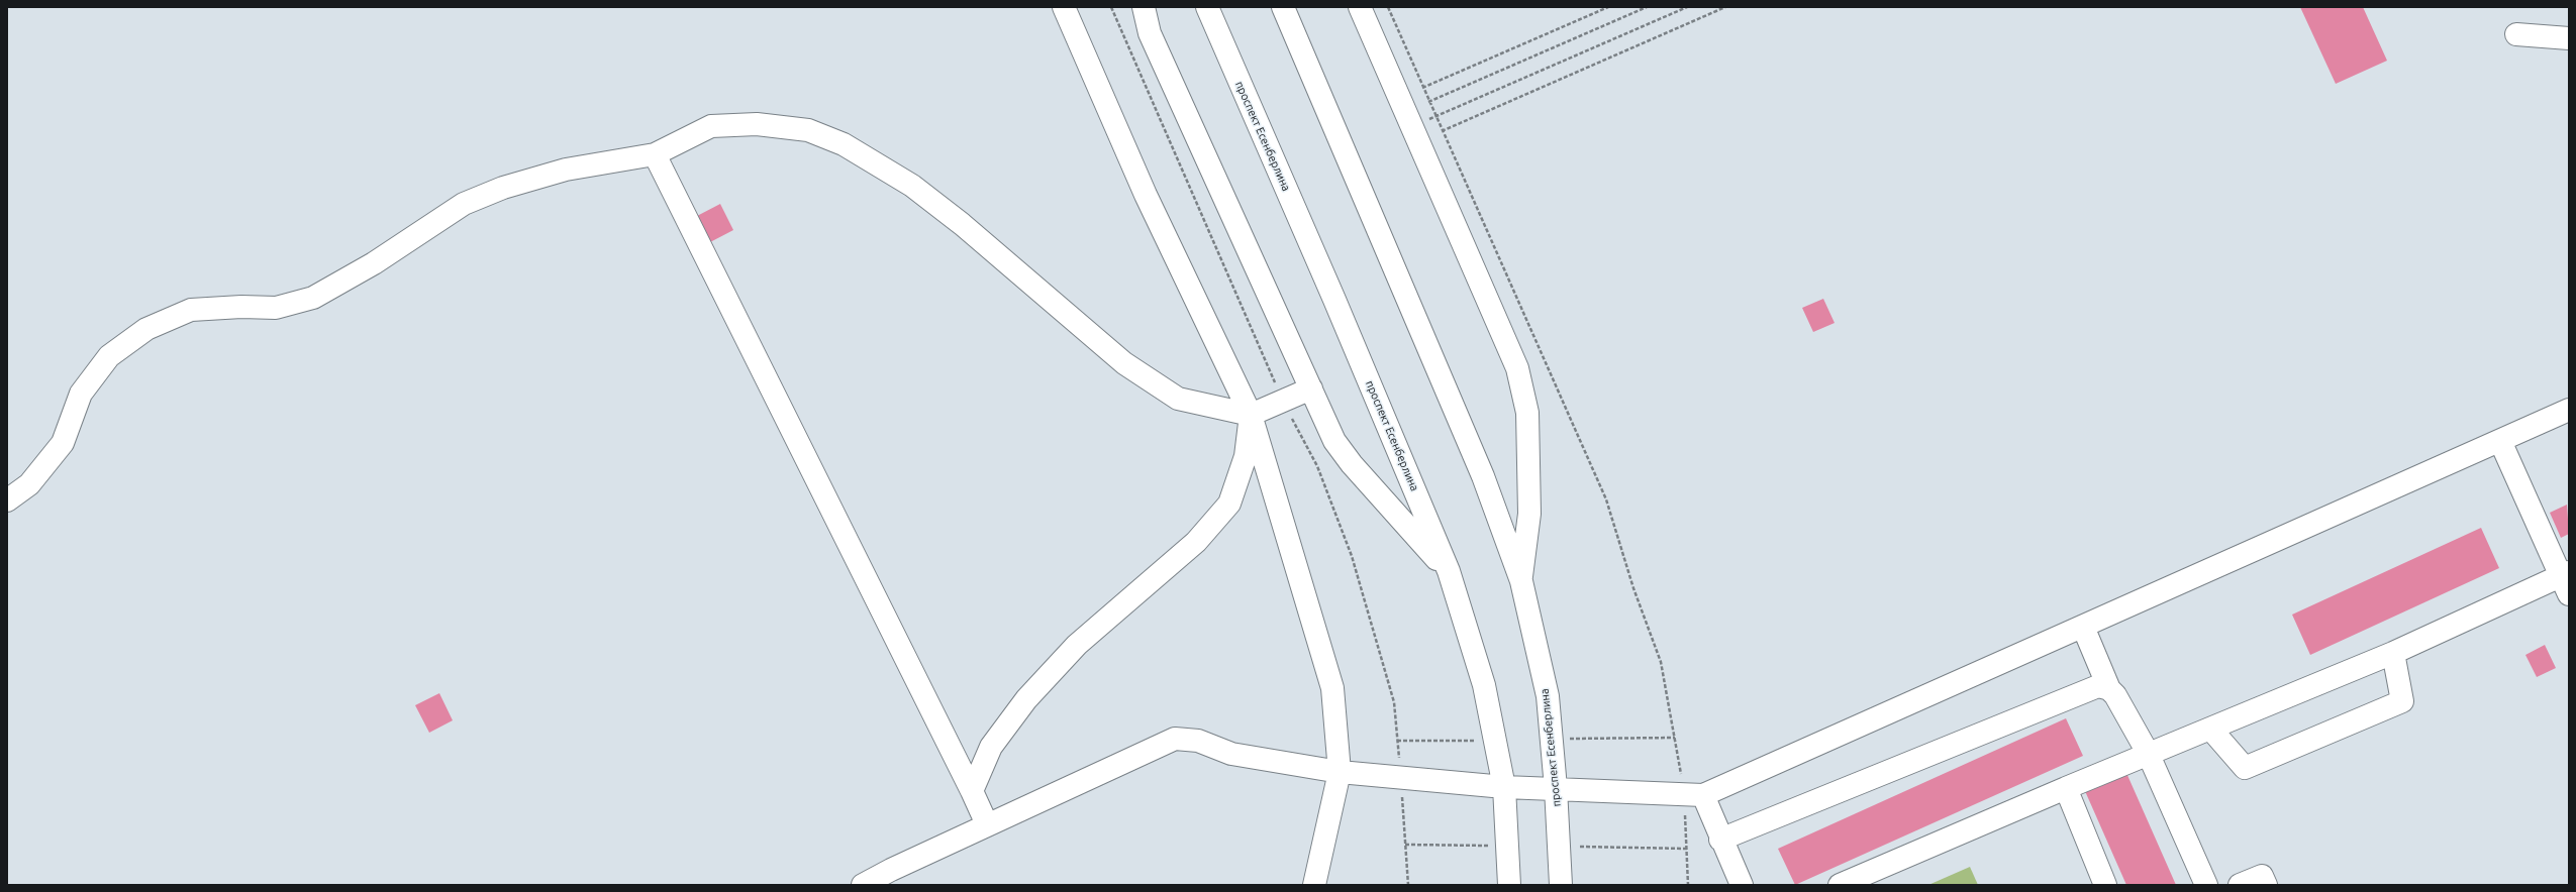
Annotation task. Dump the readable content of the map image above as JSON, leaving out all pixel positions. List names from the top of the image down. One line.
{"streets":{"street":["проспект Есенберлина"]}}
